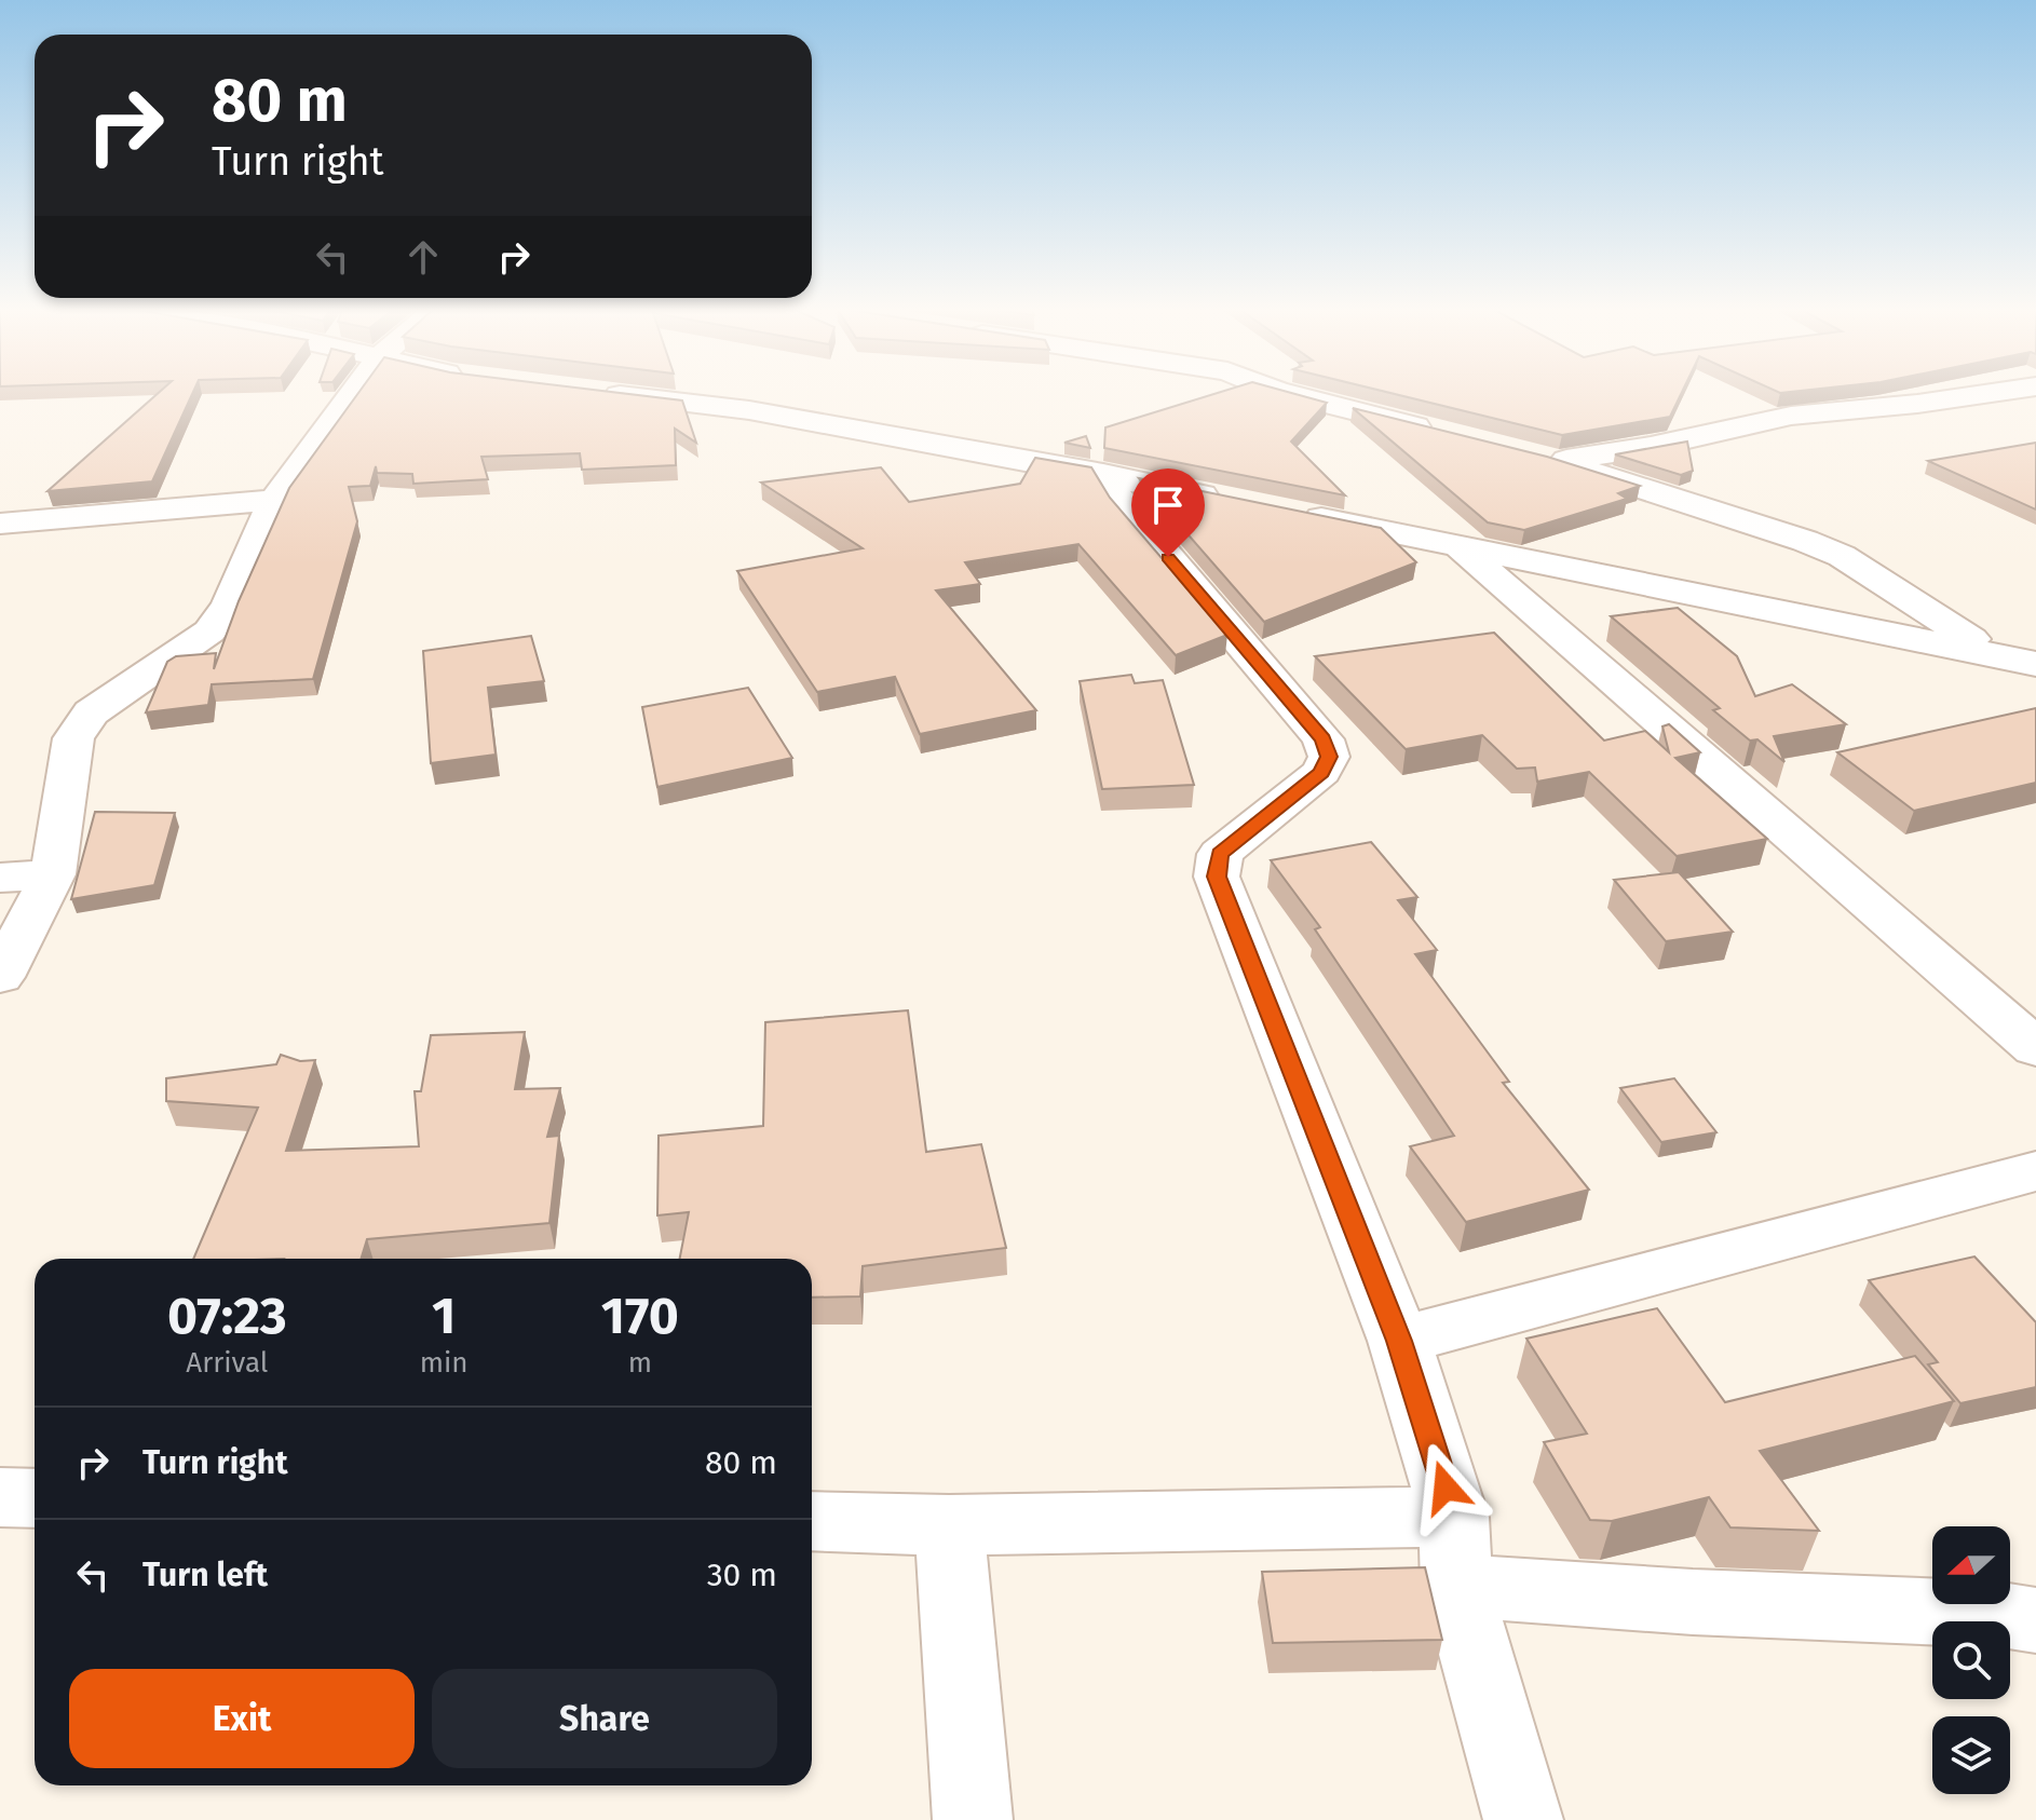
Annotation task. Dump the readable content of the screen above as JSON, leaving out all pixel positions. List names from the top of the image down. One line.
{"north":"left","page":{"turn":["80 m","Turn right"],"eta":["07:23","Arrival","1","min","170","m"],"list":[{"name":"Turn right","value":"80 m"},{"name":"Turn left","value":"30 m"}],"buttons":["Exit","Share"]}}
